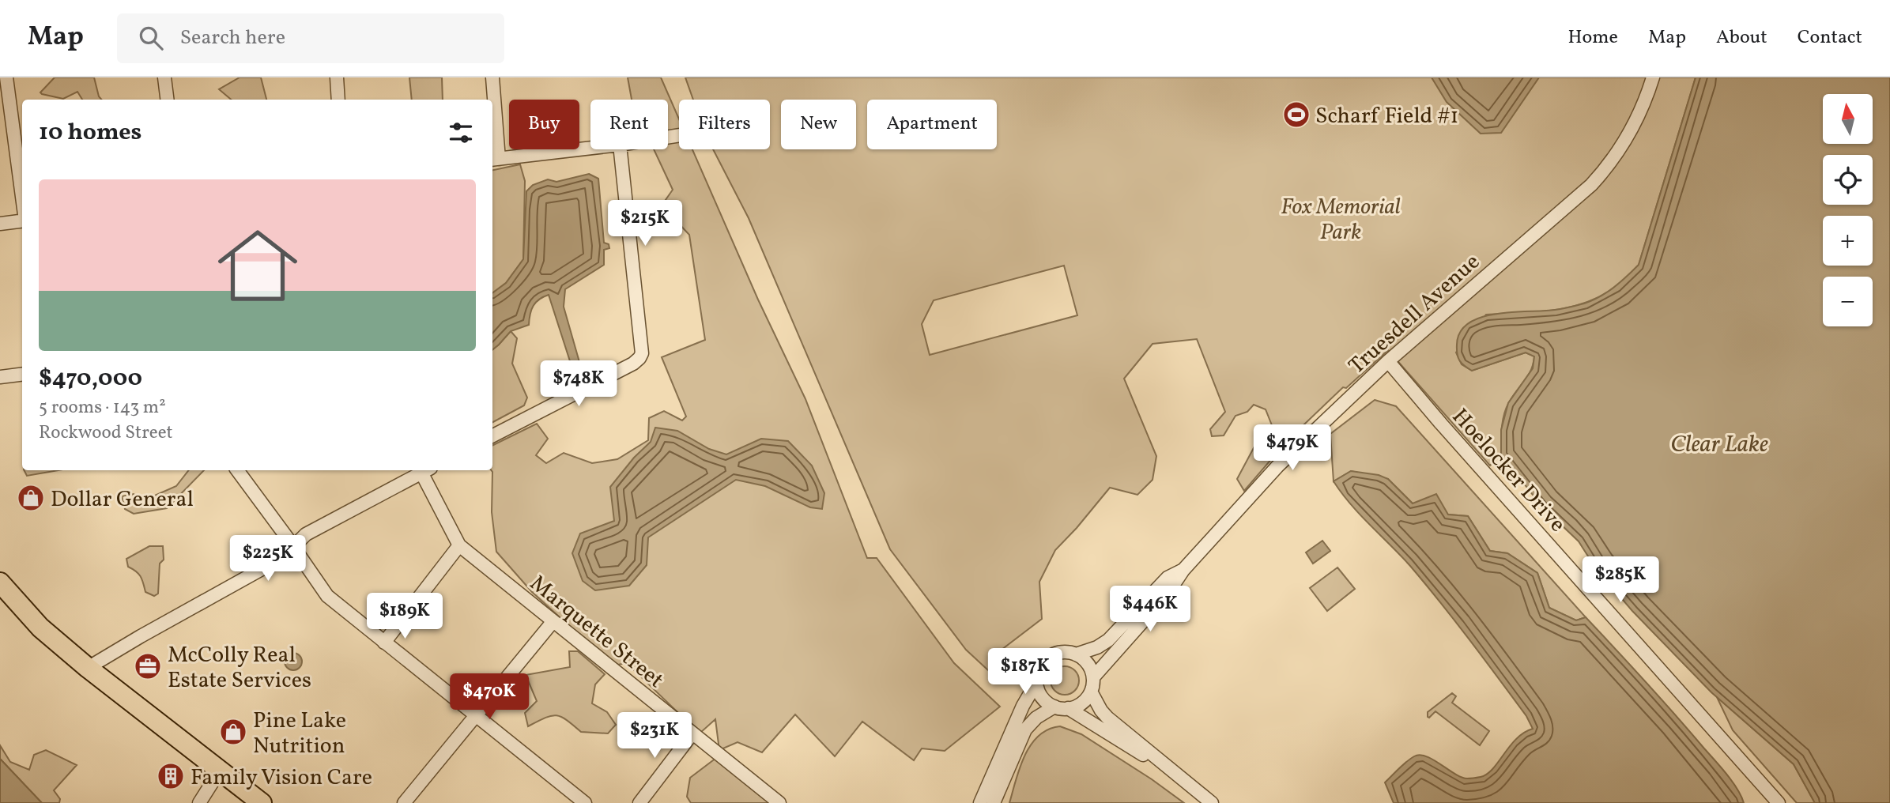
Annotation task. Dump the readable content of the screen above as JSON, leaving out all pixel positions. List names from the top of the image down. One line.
{"streets":{"street":["Truesdell Avenue","Hoelocker Drive","Marquette Street"]},"crossings":[["Truesdell Avenue","Hoelocker Drive"]],"water":["Clear Lake"],"parks":["Fox Memorial Park"],"places":{"sports":["Scharf Field #1"],"shop":["Dollar General","Pine Lake Nutrition"],"office":["McColly Real Estate Services"],"building":["Family Vision Care"]},"north":"top","page":{"header":"Map","search":"Search here","nav":["Home","Map","About","Contact"],"map_buttons":["+","−"],"chip":["Buy","Rent","Filters","New","Apartment"],"heading":"10 homes","list":[{"name":"$470,000","note":"5 rooms · 143 m² · Rockwood Street"}],"price":["$215K","$748K","$479K","$225K","$285K","$446K","$189K","$187K","$470K","$231K"]}}
